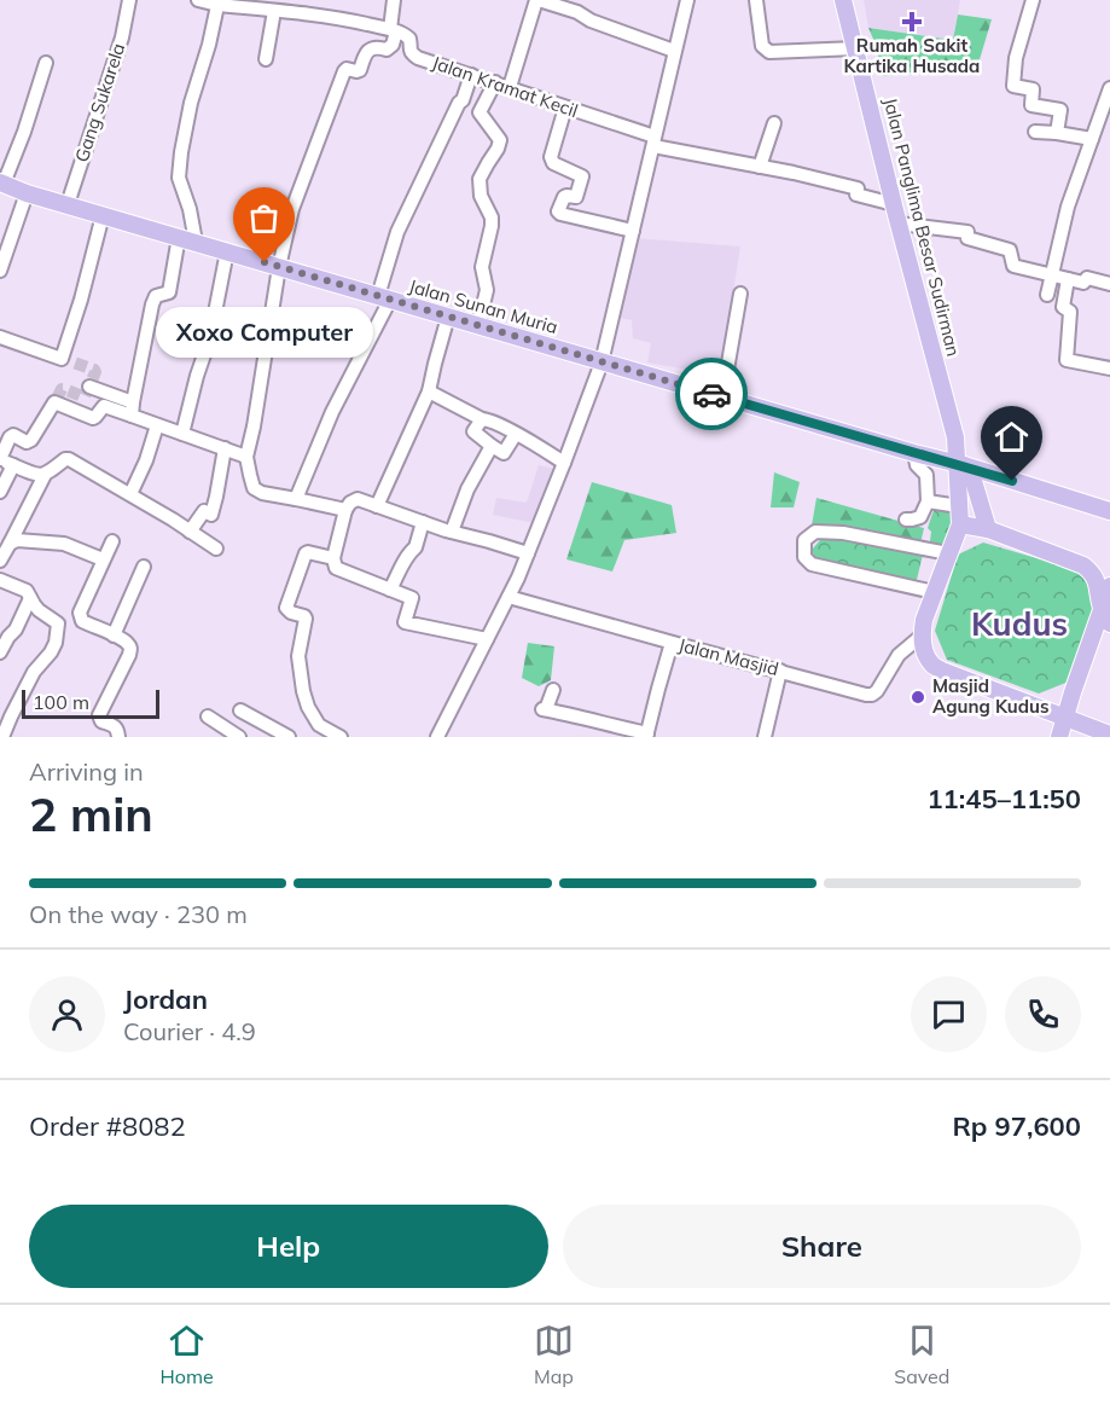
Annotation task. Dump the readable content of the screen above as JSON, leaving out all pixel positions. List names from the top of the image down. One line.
{"streets":{"main road":["Jalan Panglima Besar Sudirman","Jalan Sunan Muria"],"street":["Jalan Kramat Kecil","Gang Sukarela","Jalan Masjid"]},"crossings":[["Jalan Kramat Kecil","Jalan Panglima Besar Sudirman"],["Gang Sukarela","Jalan Sunan Muria"],["Jalan Panglima Besar Sudirman","Jalan Sunan Muria"],["Jalan Panglima Besar Sudirman","Jalan Masjid"]],"districts":["Kudus"],"places":{"health":["Rumah Sakit Kartika Husada"],"other":["Xoxo Computer","Masjid Agung Kudus"]},"scale_bar":"100 m","page":{"bubble":"Xoxo Computer","scale":"100 m","heading":["2 min","Arriving in","11:45–11:50"],"panel":["Jordan","Courier · 4.9","Order #8082","Rp 97,600"],"bar":"On the way · 230 m","buttons":["Help","Share"],"tabs":["Home","Map","Saved"]}}
